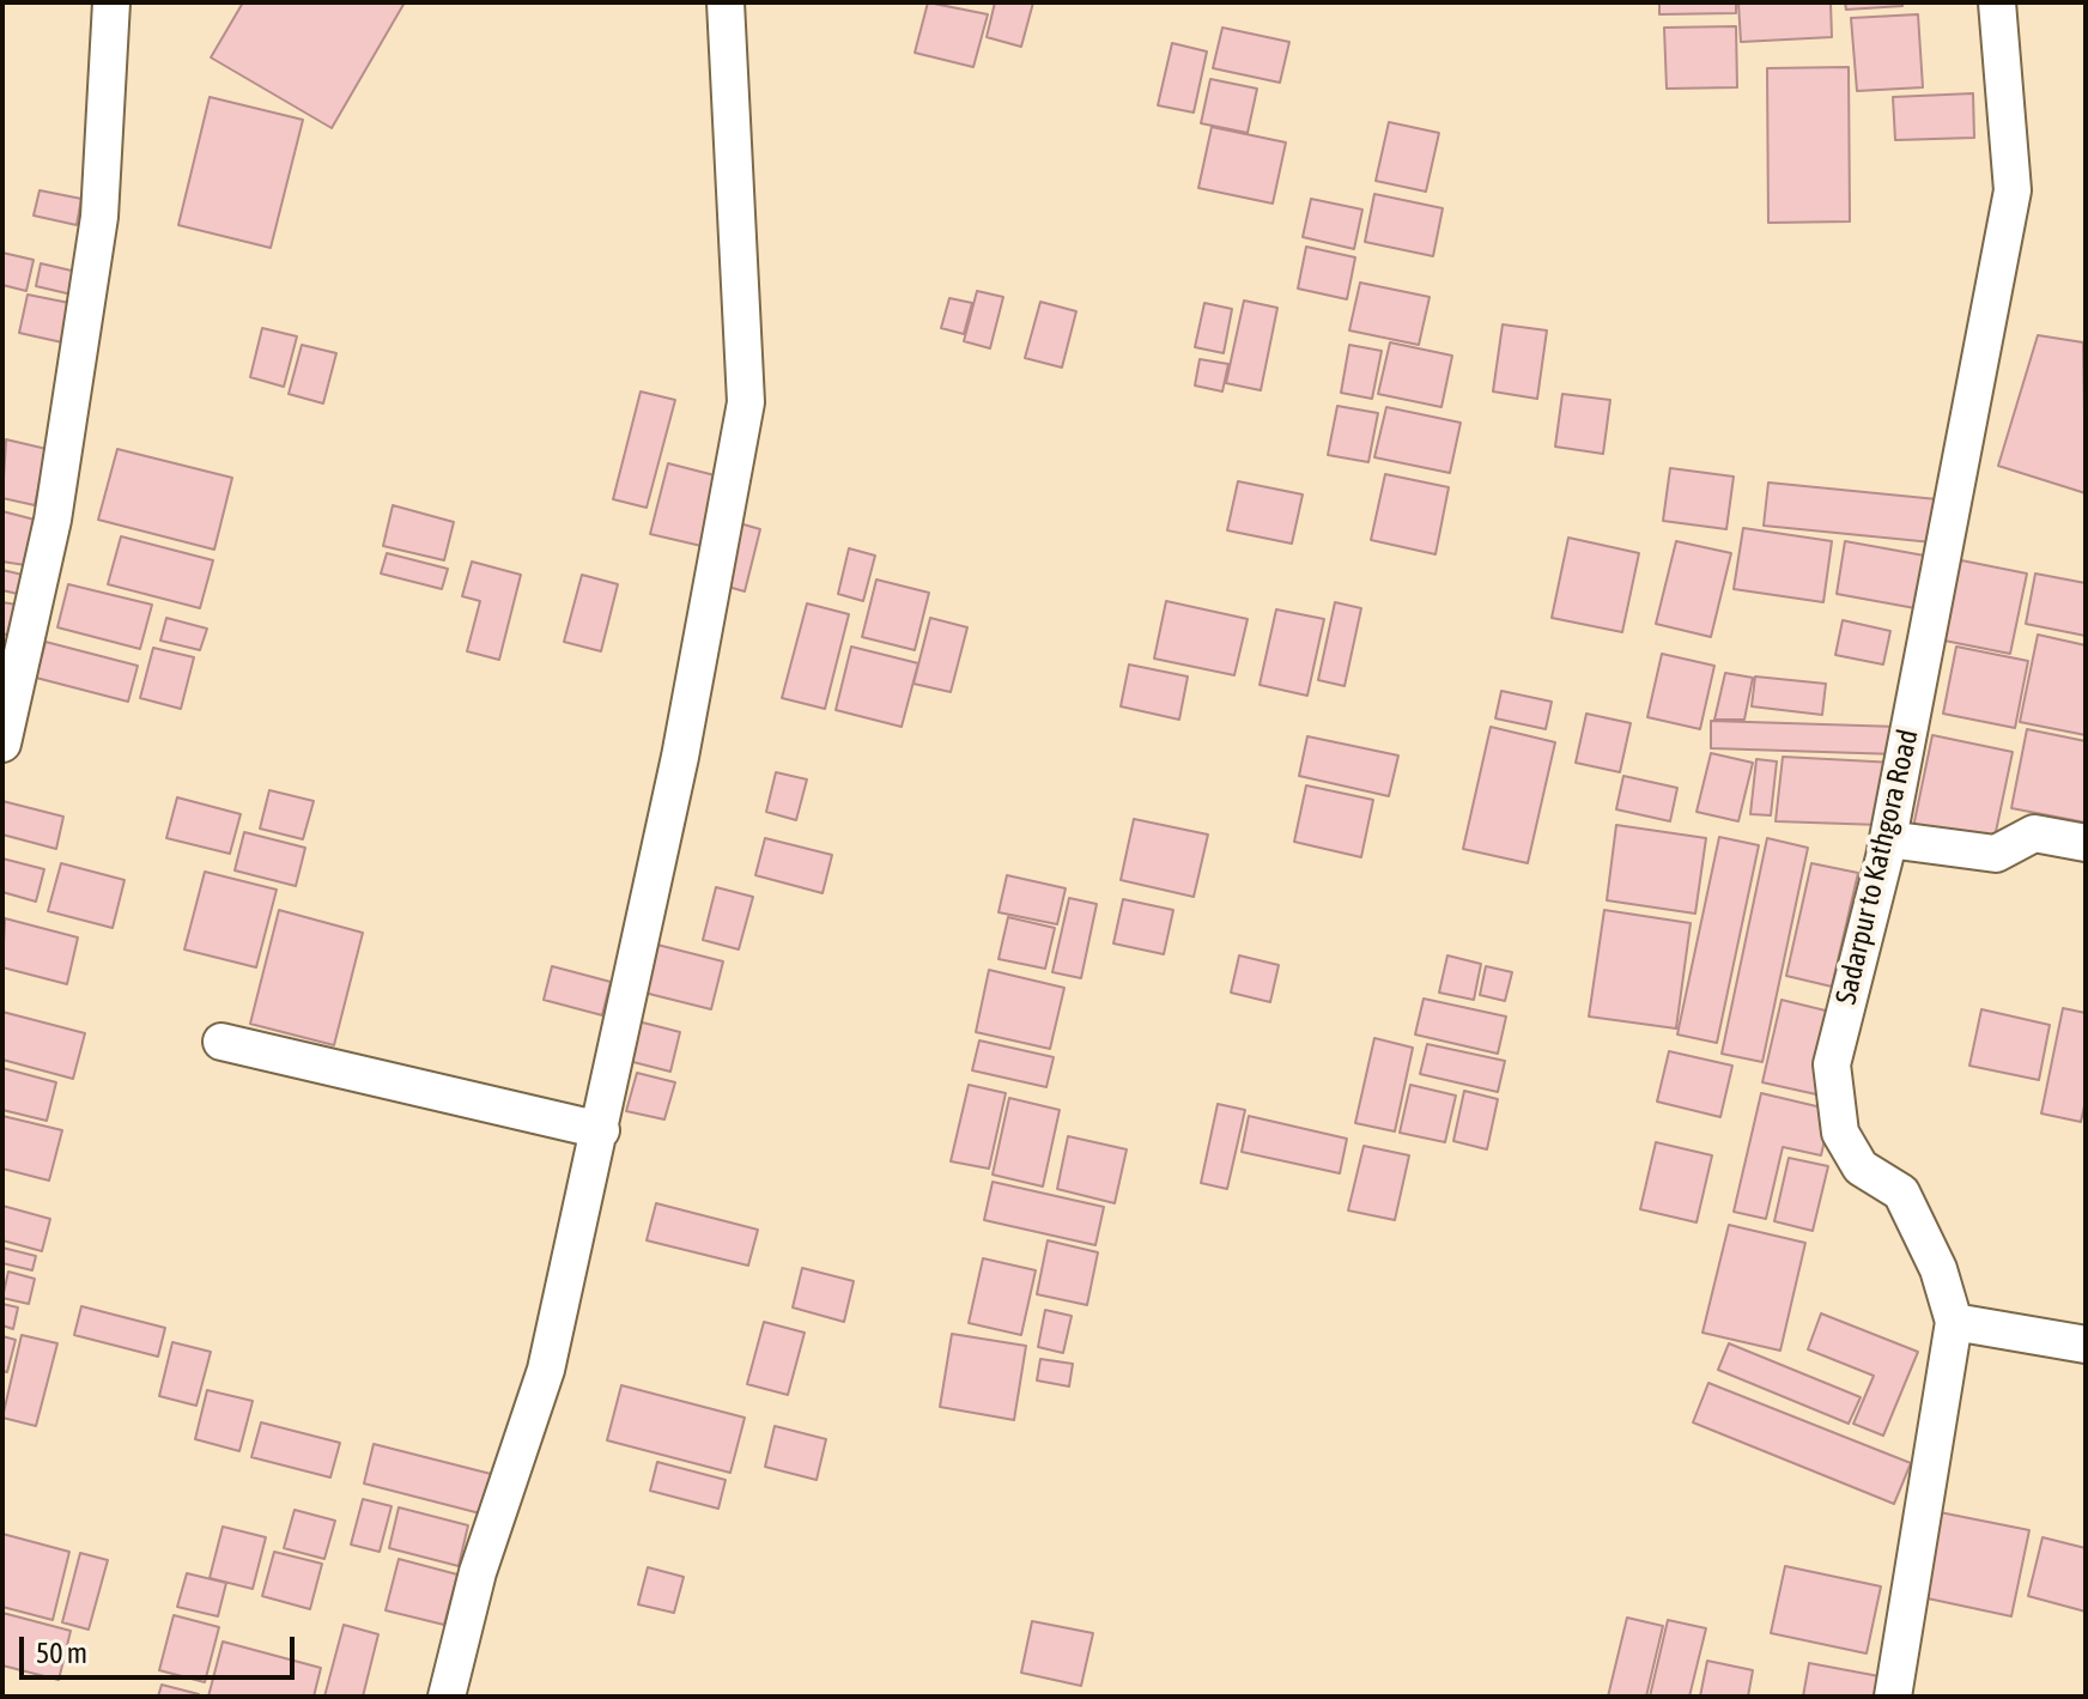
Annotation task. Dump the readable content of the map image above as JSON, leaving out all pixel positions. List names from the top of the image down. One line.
{"streets":{"street":["Sadarpur to Kathgora Road"]},"scale_bar":"50 m"}
